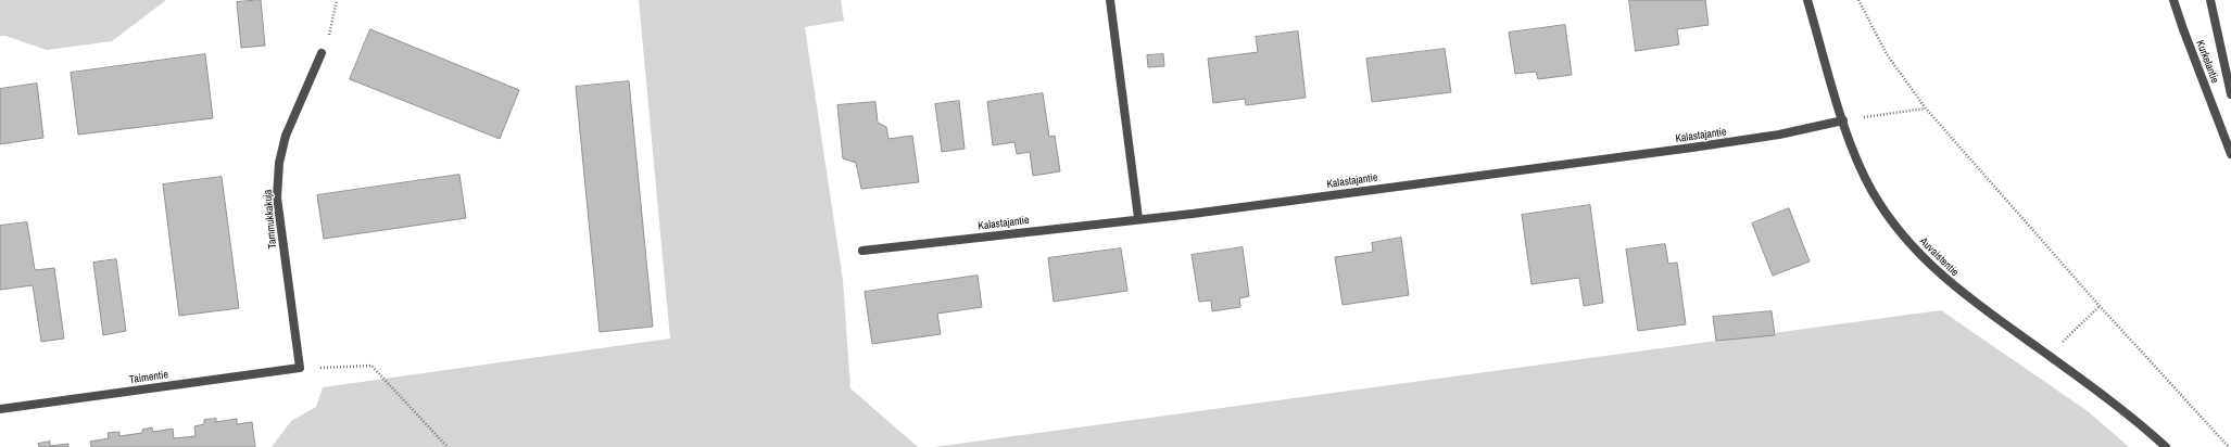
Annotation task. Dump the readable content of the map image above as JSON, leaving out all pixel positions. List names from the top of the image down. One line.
{"streets":{"street":["Kurkelantie","Kalastajantie","Tammukkakuja","Auvaistentie","Taimentie"]},"crossings":[["Kalastajantie","Auvaistentie"],["Tammukkakuja","Taimentie"]]}
